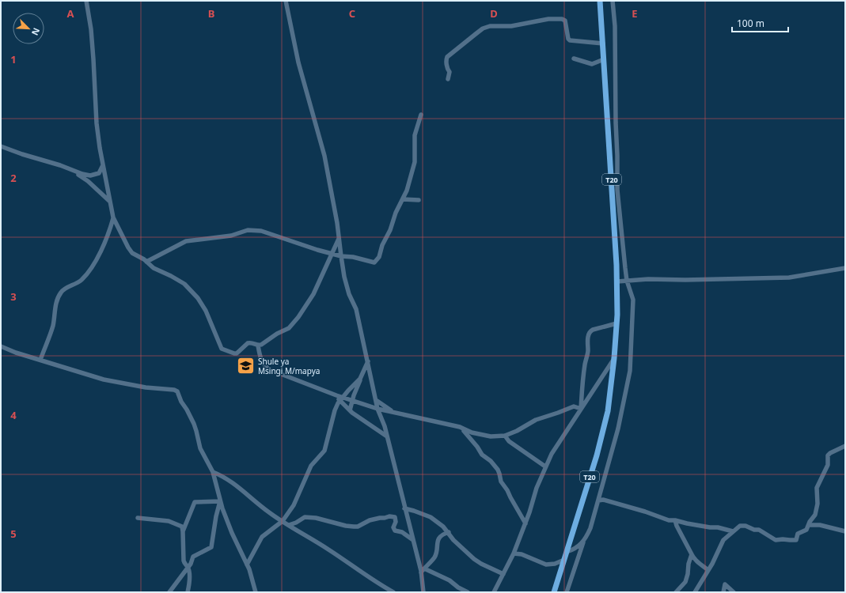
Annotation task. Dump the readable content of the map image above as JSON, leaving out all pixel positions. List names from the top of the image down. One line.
{"streets":{"main road":["T20"]},"places":{"school or university":["Shule ya Msingi M/mapya"]},"scale_bar":"100 m","north":"bottom right","grid":{"columns":["A","B","C","D","E"],"rows":["1","2","3","4","5"]}}
